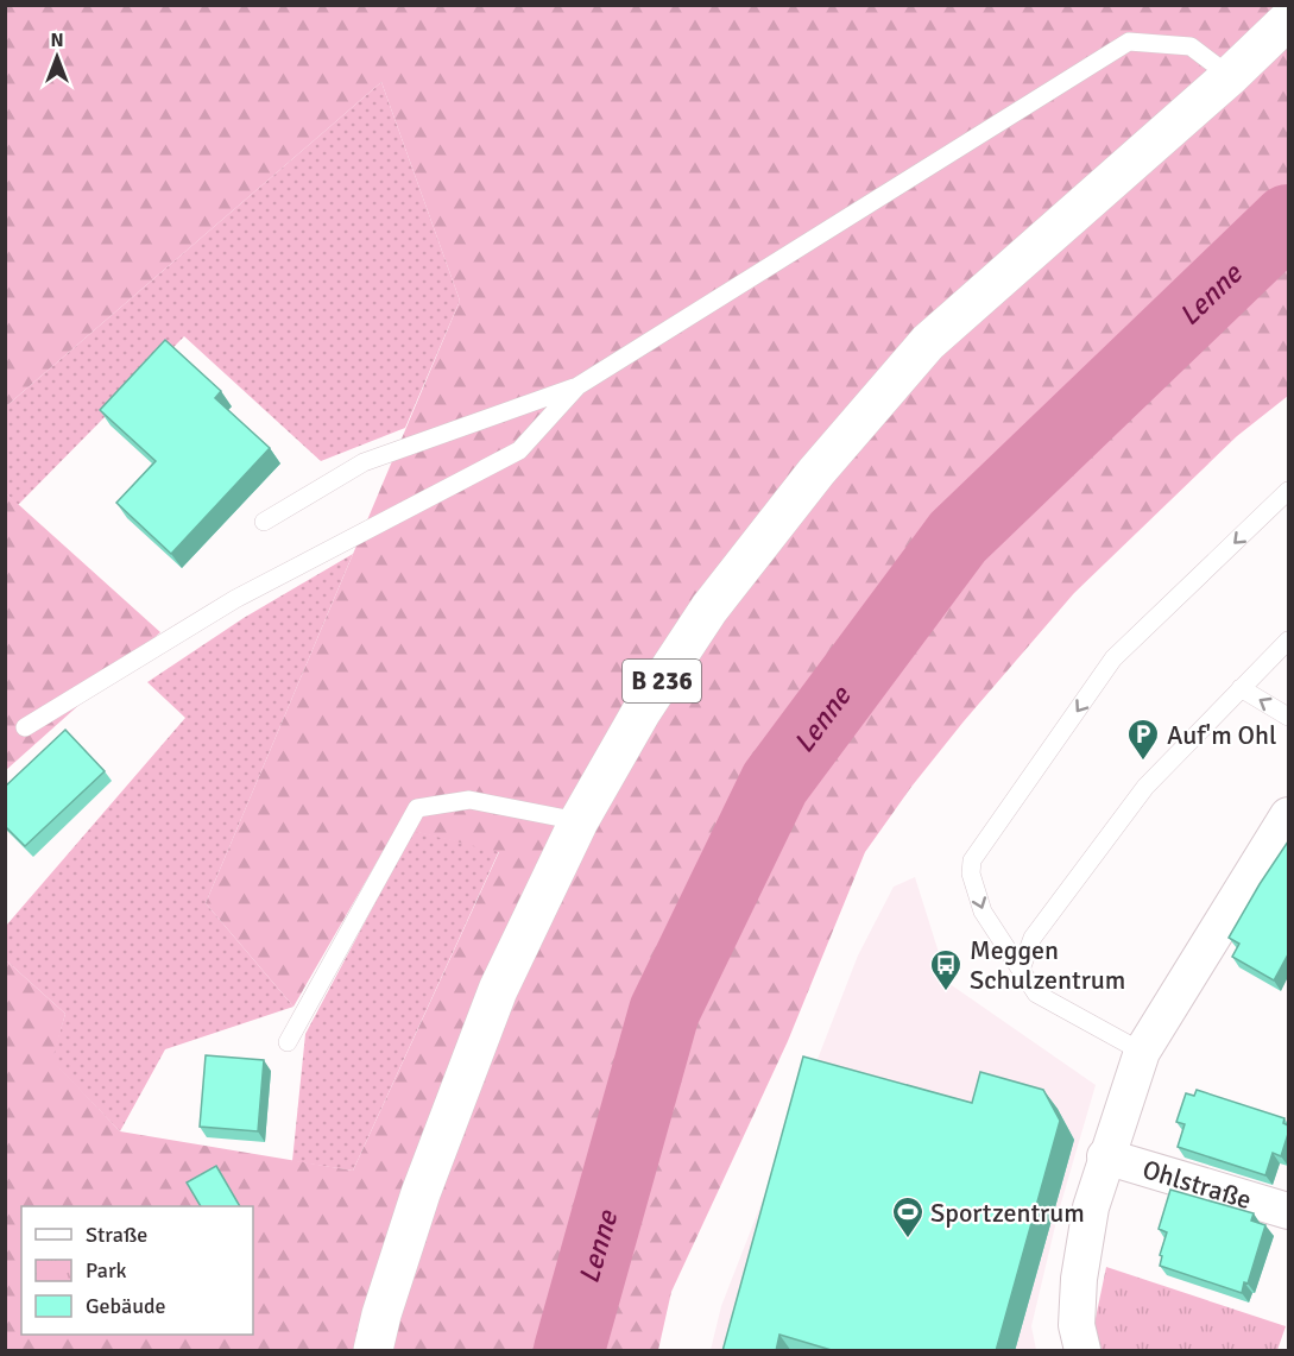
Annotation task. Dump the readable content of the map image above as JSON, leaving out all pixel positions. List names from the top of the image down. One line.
{"streets":{"main road":["B 236"],"street":["Ohlstraße"]},"water":["Lenne"],"places":{"parking":["Auf'm Ohl"],"bus stop":["Meggen Schulzentrum"],"sports":["Sportzentrum"]},"legend":["Straße","Park","Gebäude"],"north":"top"}
